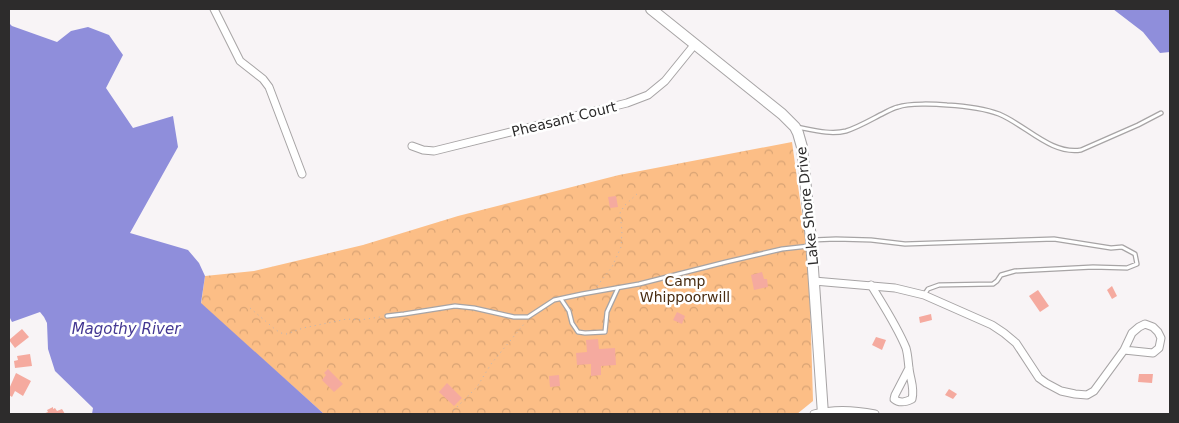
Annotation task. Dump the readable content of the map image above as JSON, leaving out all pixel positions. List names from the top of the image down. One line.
{"streets":{"street":["Pheasant Court","Lake Shore Drive"]},"crossings":[["Pheasant Court","Lake Shore Drive"]],"water":["Magothy River"],"parks":["Camp Whippoorwill"]}
